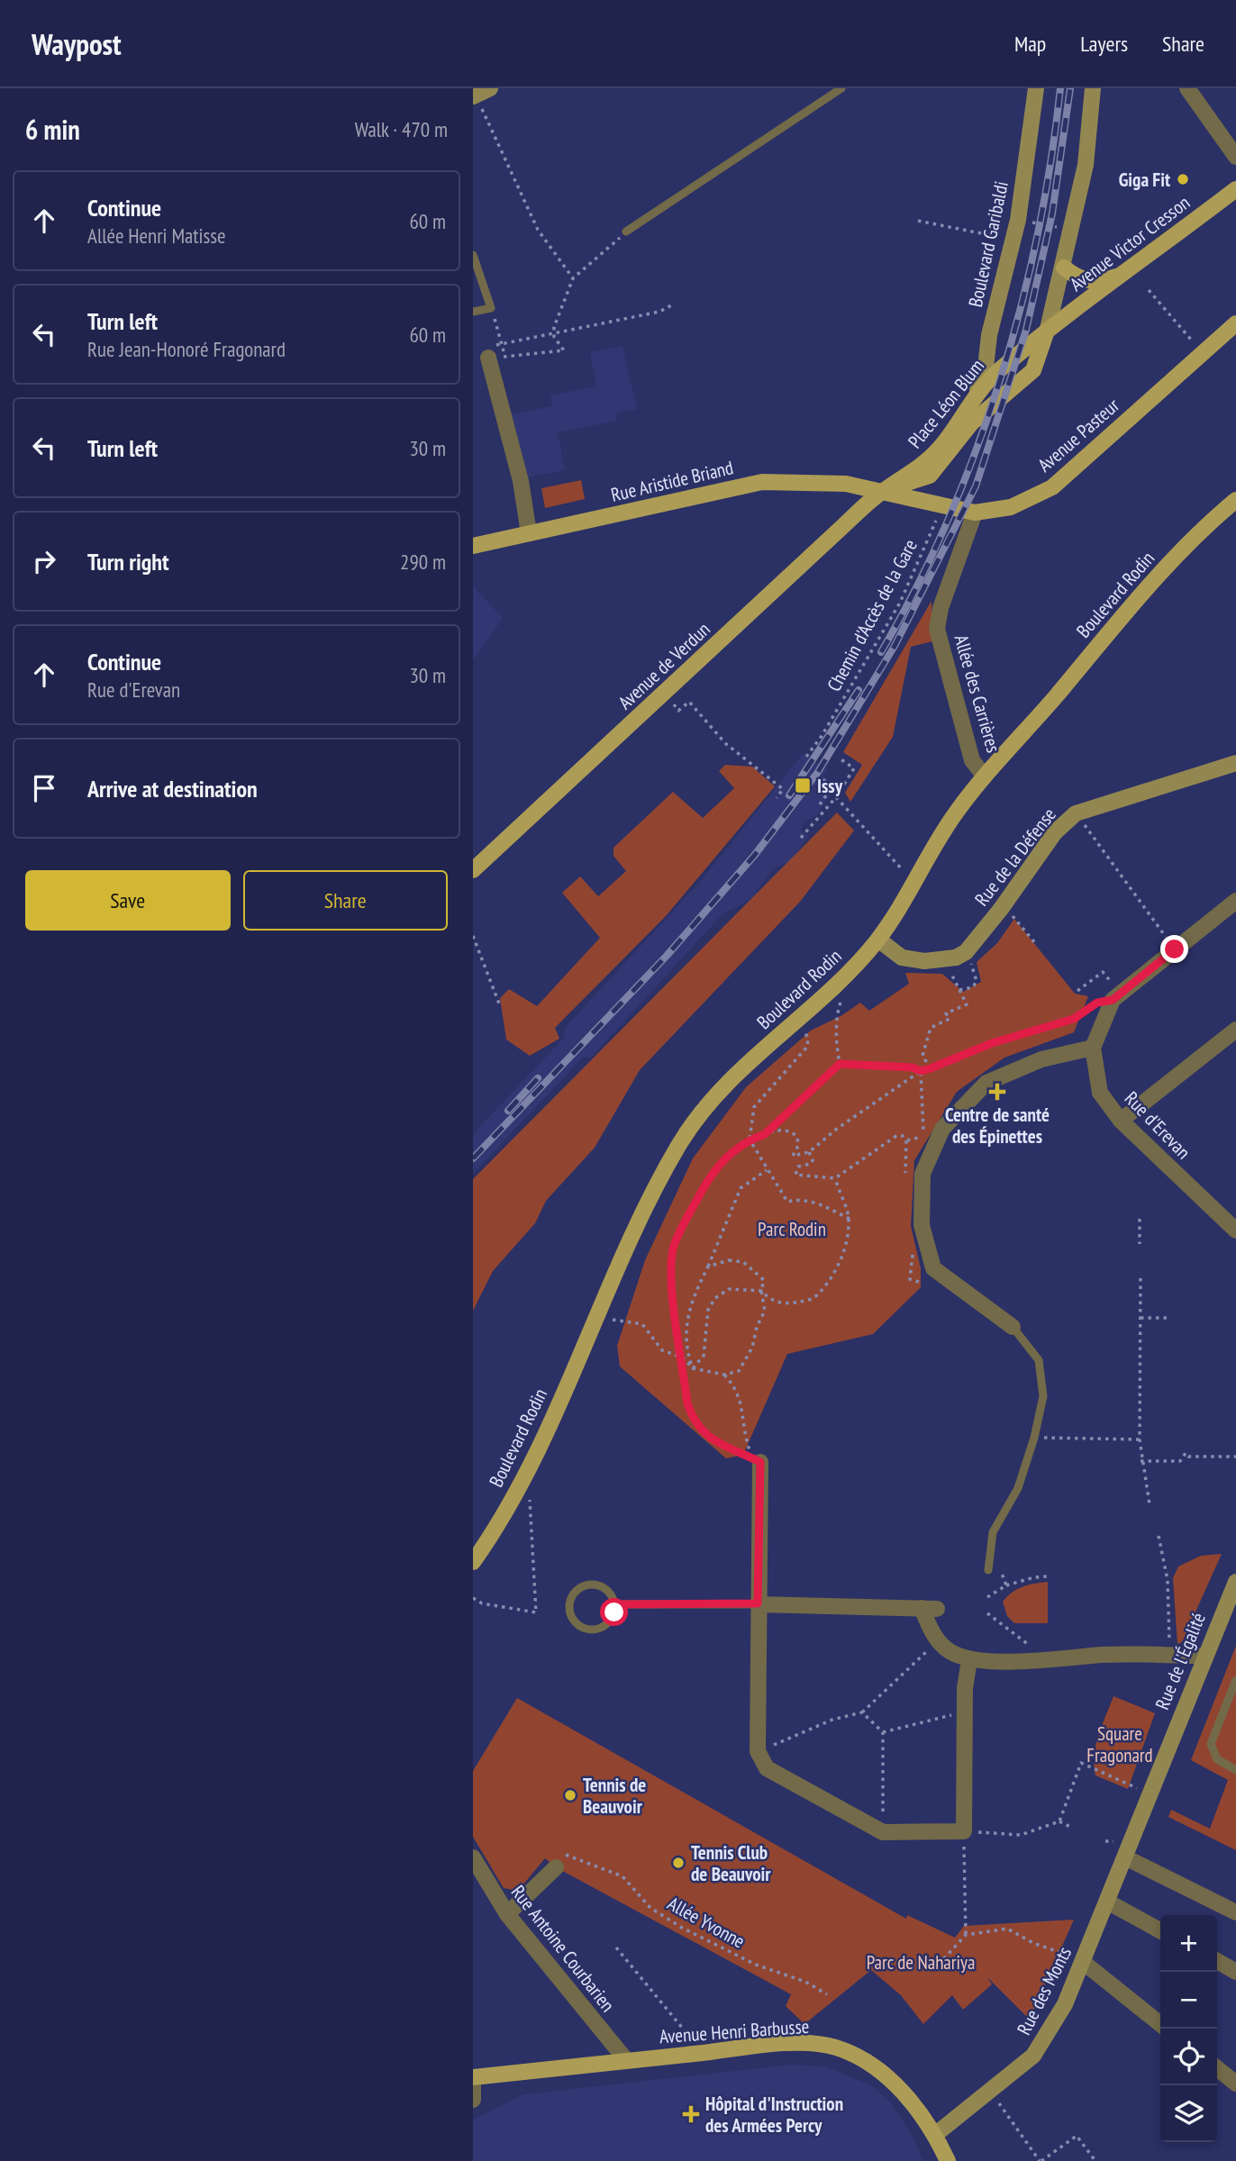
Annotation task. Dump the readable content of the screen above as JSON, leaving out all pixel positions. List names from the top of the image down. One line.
{"streets":{"main road":["Avenue Victor Cresson","Boulevard Garibaldi","Place Léon Blum","Avenue Pasteur","Rue Aristide Briand","Boulevard Rodin","Avenue de Verdun","Rue de la Défense","Rue de l'Égalité","Rue des Monts","Avenue Henri Barbusse"],"street":["Allée des Carrières","Rue d'Erevan","Rue Antoine Courbarien"],"path":["Chemin d'Accès de la Gare","Allée Yvonne"]},"crossings":[["Avenue Victor Cresson","Place Léon Blum"],["Boulevard Garibaldi","Place Léon Blum"],["Place Léon Blum","Avenue Pasteur"],["Place Léon Blum","Rue Aristide Briand"],["Place Léon Blum","Avenue de Verdun"],["Avenue Pasteur","Rue Aristide Briand"],["Avenue Pasteur","Chemin d'Accès de la Gare"],["Avenue Pasteur","Avenue de Verdun"],["Avenue Pasteur","Allée des Carrières"],["Rue Aristide Briand","Avenue de Verdun"],["Boulevard Rodin","Allée des Carrières"],["Rue de l'Égalité","Rue des Monts"],["Rue Antoine Courbarien","Avenue Henri Barbusse"],["Rue des Monts","Avenue Henri Barbusse"]],"parks":["Parc Rodin","Square Fragonard","Parc de Nahariya"],"places":{"other":["Giga Fit","Tennis de Beauvoir","Tennis Club de Beauvoir"],"transit":["Issy"],"health":["Centre de santé des Épinettes","Hôpital d'Instruction des Armées Percy"]},"page":{"header":"Waypost","nav":["Map","Layers","Share"],"heading":["6 min","Walk · 470 m"],"list":[["Continue","Allée Henri Matisse","60 m"],["Turn left","Rue Jean-Honoré Fragonard","60 m"],["Turn left","30 m"],["Turn right","290 m"],["Continue","Rue d'Erevan","30 m"],"Arrive at destination"],"buttons":["Save","Share"],"map_buttons":["+","−"]}}
